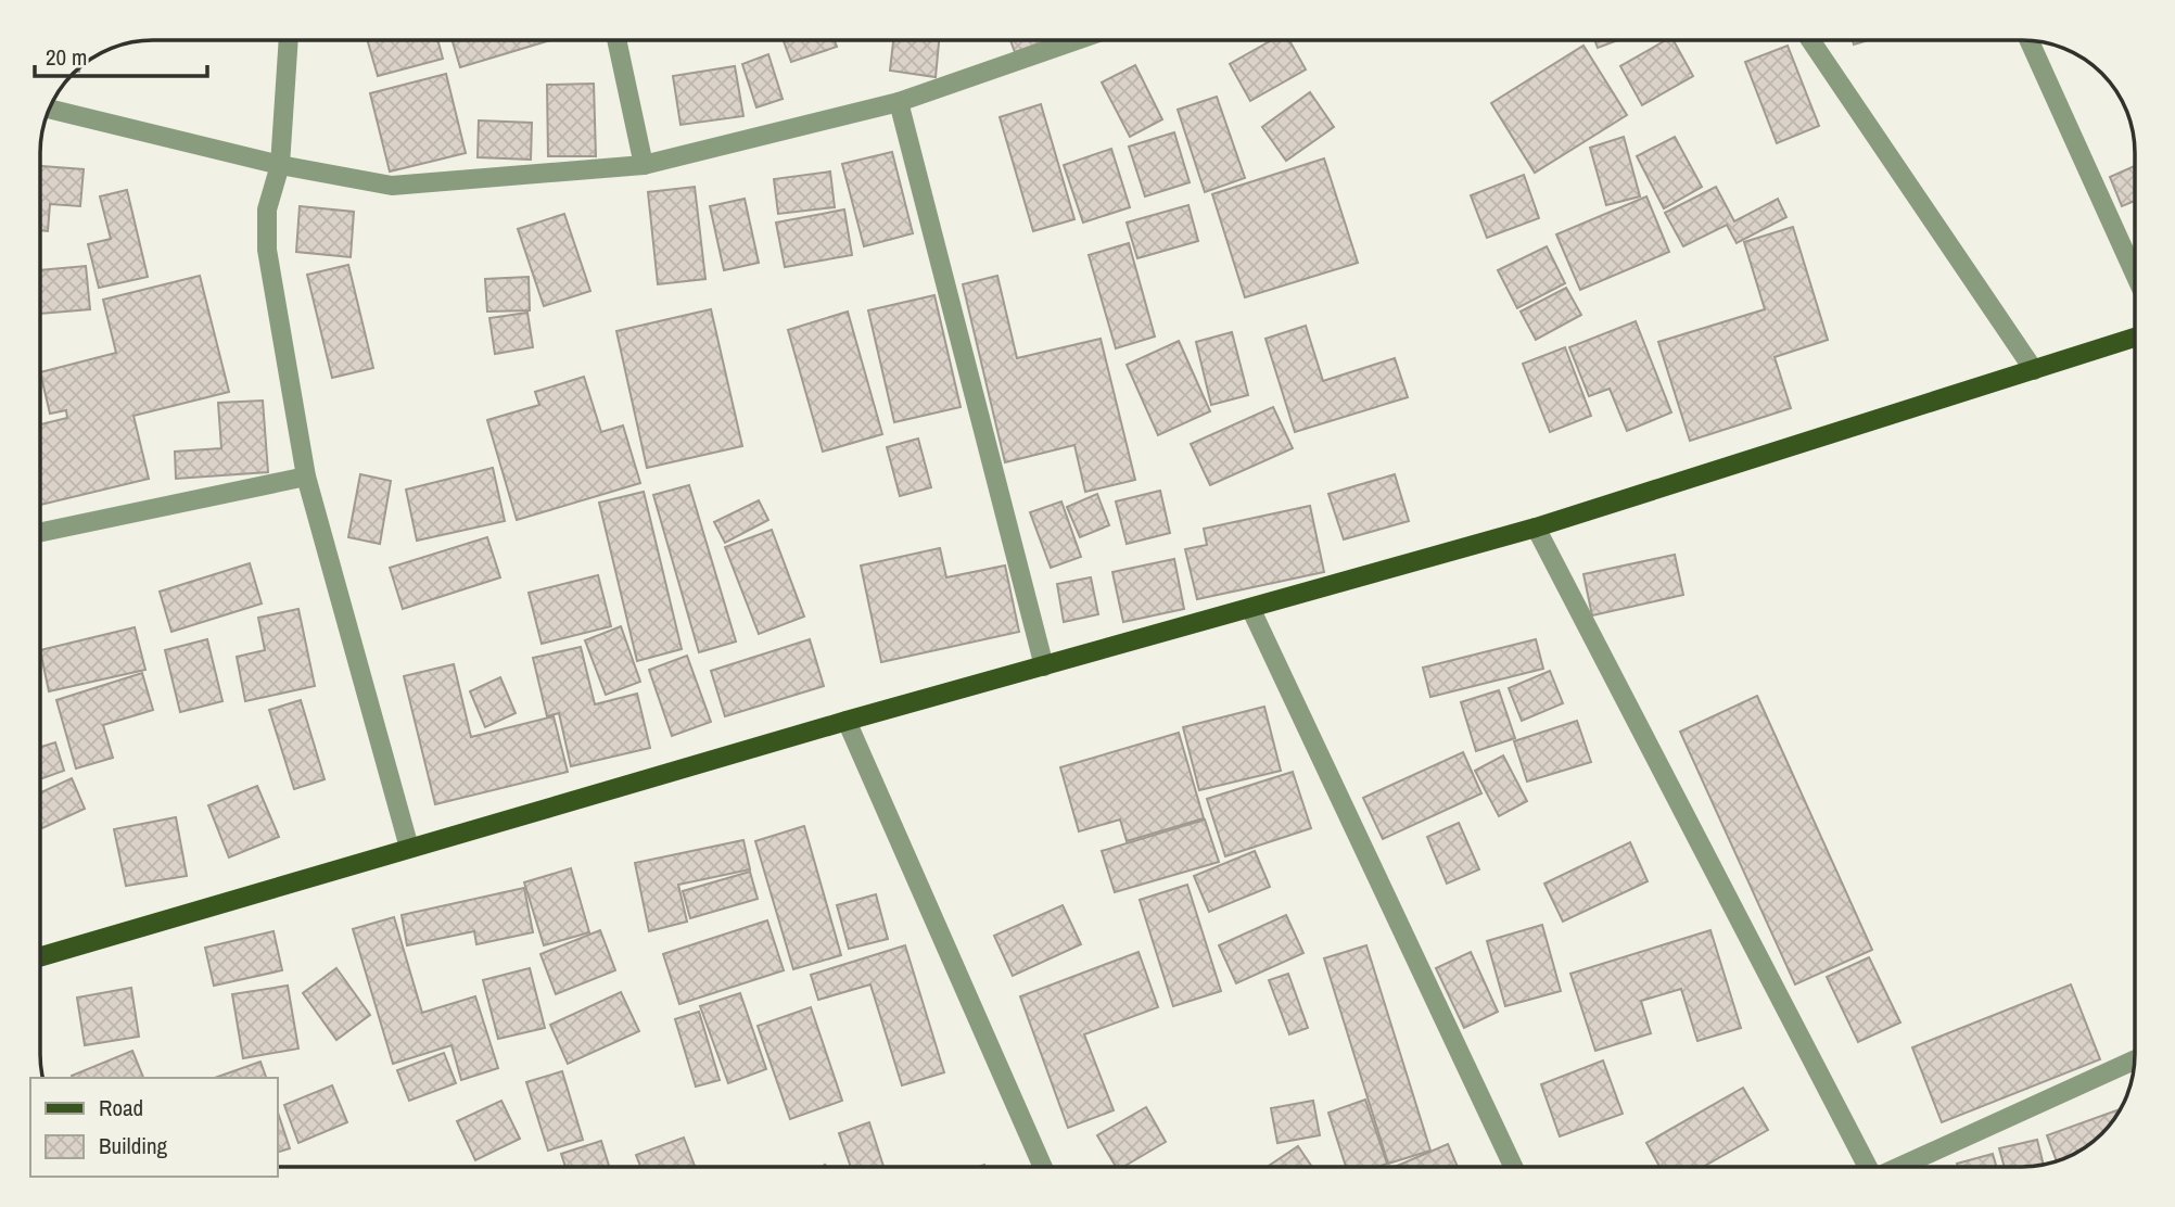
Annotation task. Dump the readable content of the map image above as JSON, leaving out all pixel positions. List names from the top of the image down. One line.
{"legend":["Road","Building"],"scale_bar":"20 m"}
